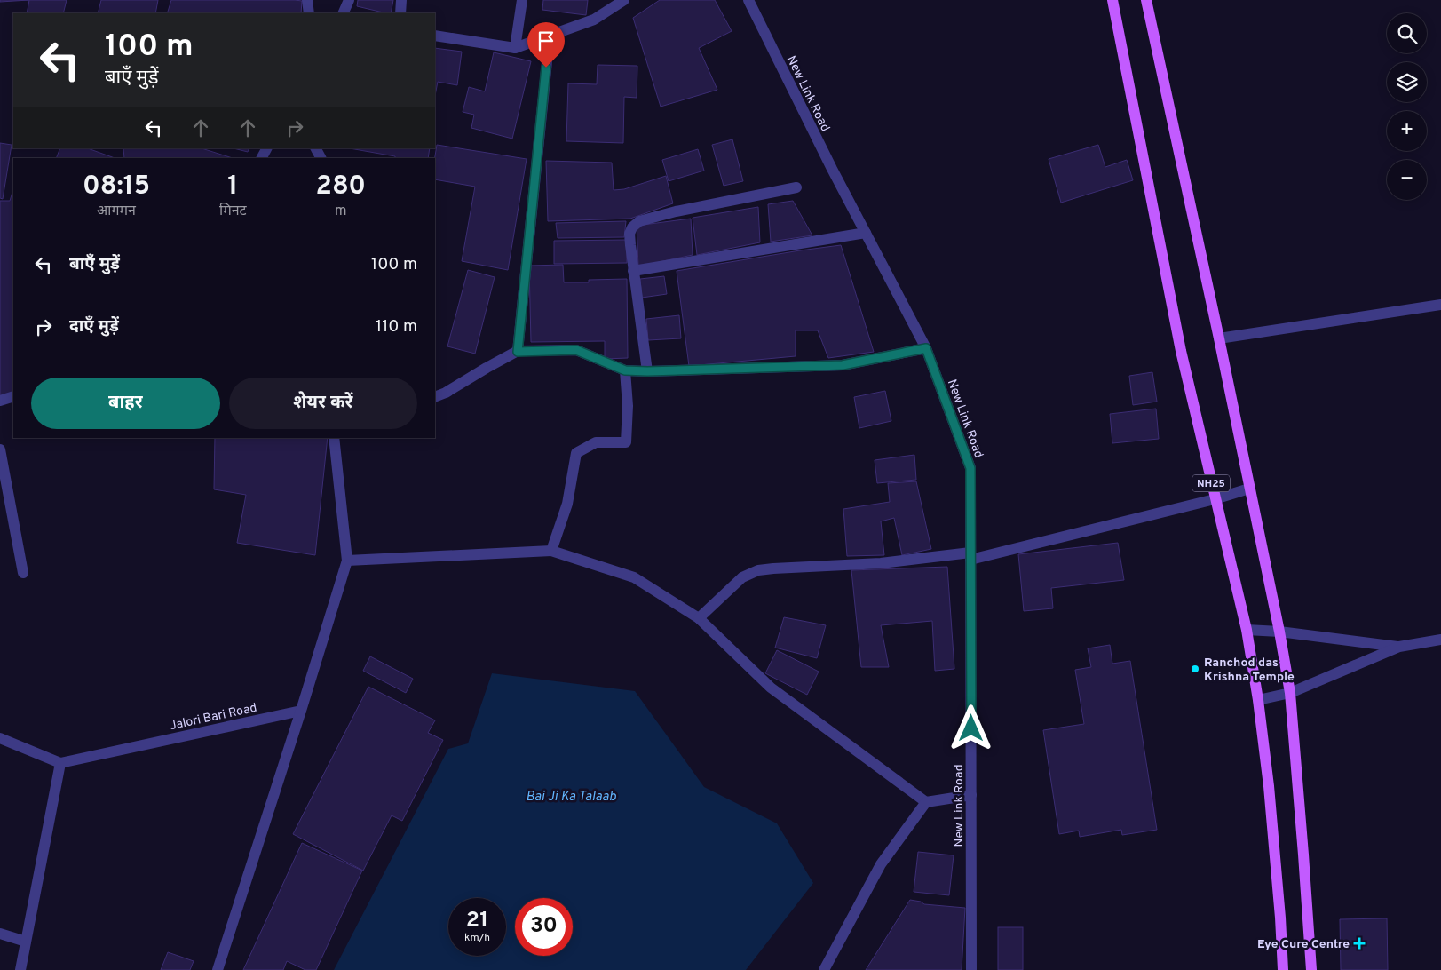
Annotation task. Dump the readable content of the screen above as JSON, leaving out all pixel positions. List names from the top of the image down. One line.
{"streets":{"main road":["NH25"],"street":["New Link Road","Jalori Bari Road"]},"water":["Bai Ji Ka Talaab"],"places":{"other":["Ranchod das Krishna Temple"],"health":["Eye Cure Centre"]},"page":{"map_buttons":["+","−"],"turn":["100 m","बाएँ मुड़ें"],"eta":["08:15","आगमन","1","मिनट","280","m"],"list":[{"name":"बाएँ मुड़ें","value":"100 m"},{"name":"दाएँ मुड़ें","value":"110 m"}],"buttons":["बाहर","शेयर करें"],"speed":"21 km/h","limit":"30"}}
